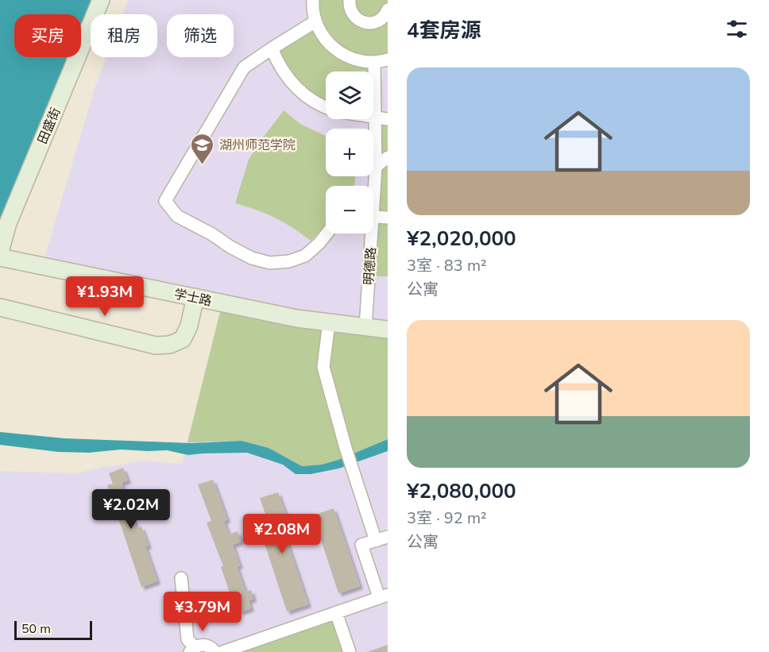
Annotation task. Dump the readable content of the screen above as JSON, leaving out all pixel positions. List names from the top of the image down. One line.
{"streets":{"street":["田盛街","明德路","学士路"]},"crossings":[["明德路","学士路"]],"places":{"school or university":["湖州师范学院"]},"scale_bar":"50 m","page":{"heading":"4套房源","chip":["买房","租房","筛选"],"list":[{"name":"¥2,020,000","note":"3室 · 83 m² · 公寓"},{"name":"¥2,080,000","note":"3室 · 92 m² · 公寓"}],"map_buttons":["+","−"],"price":["¥1.93M","¥2.02M","¥2.08M","¥3.79M"],"scale":"50 m"}}
